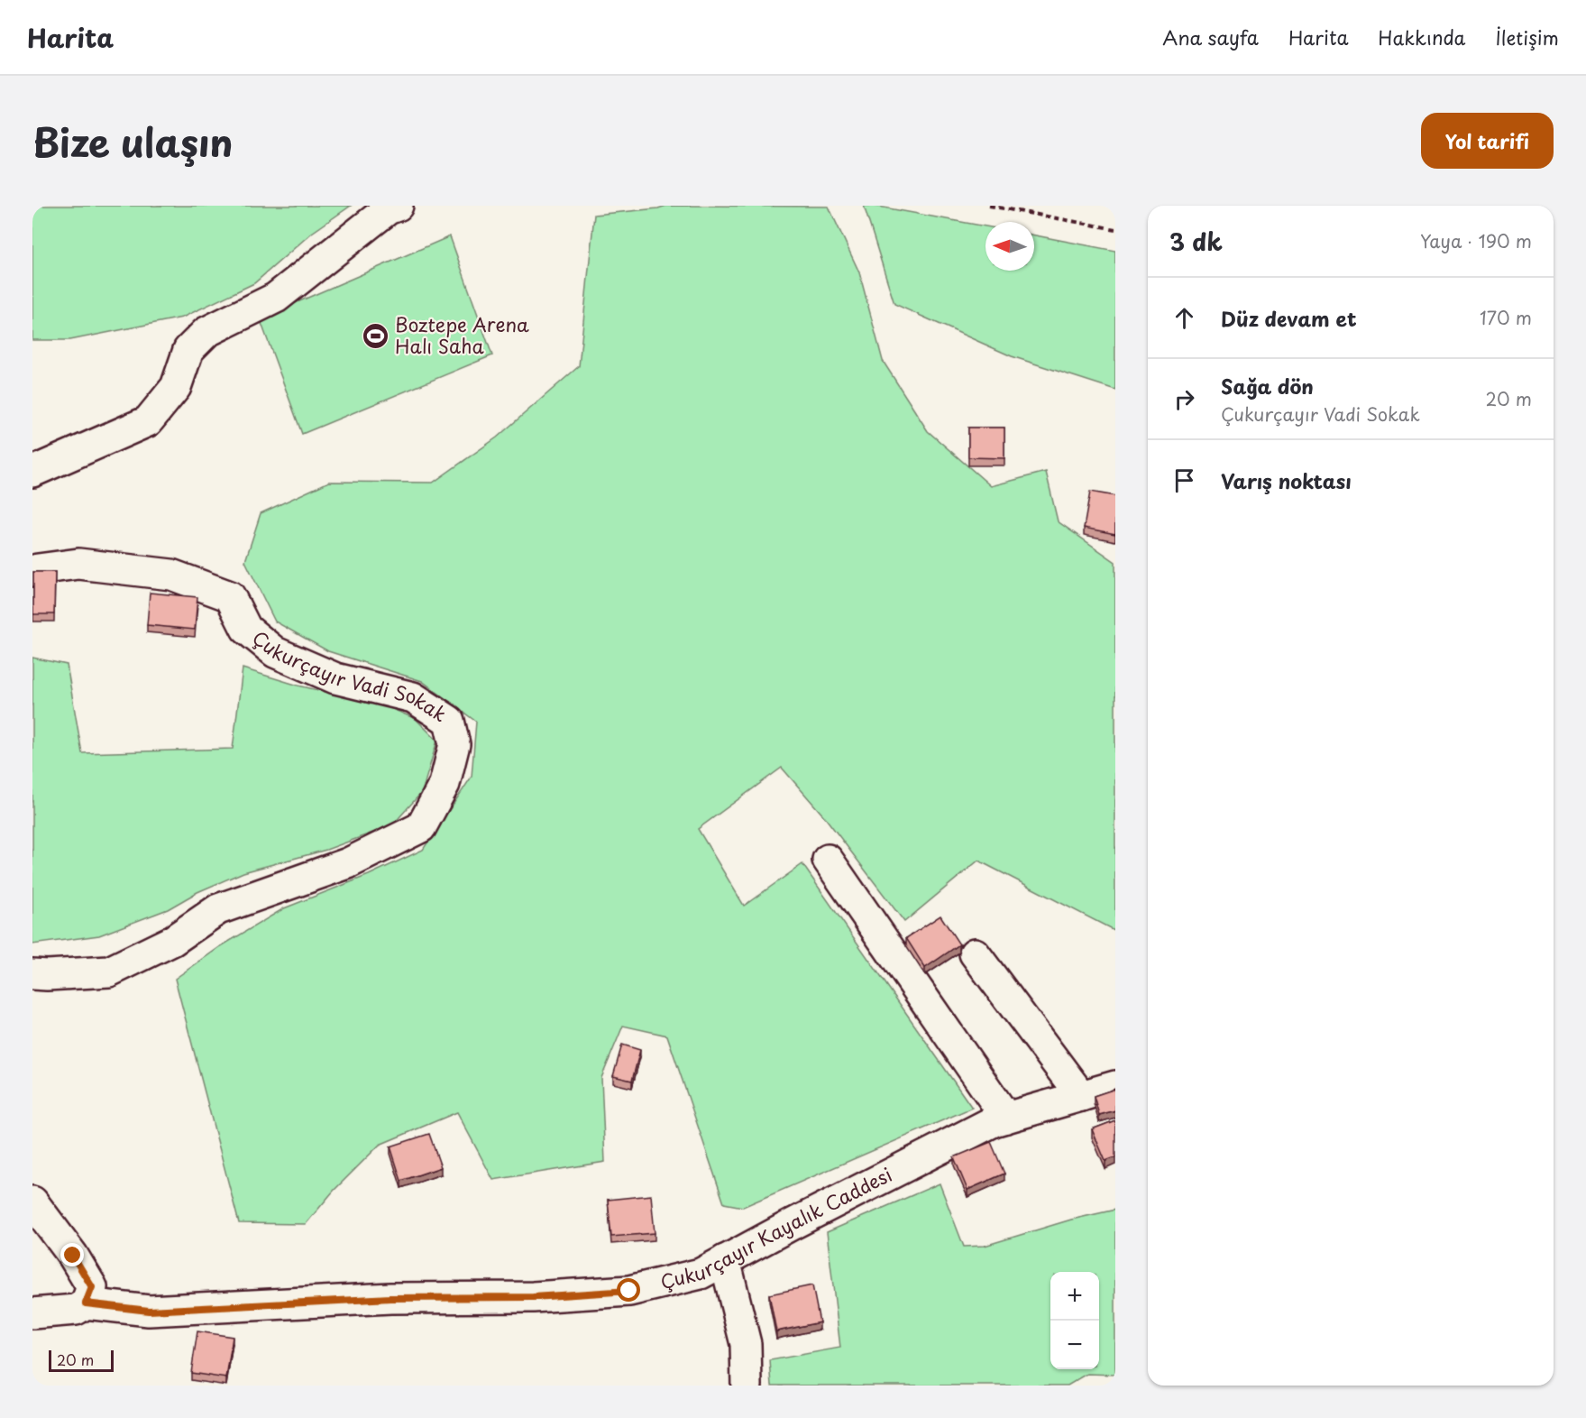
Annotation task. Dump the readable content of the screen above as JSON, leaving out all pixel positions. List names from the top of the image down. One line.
{"streets":{"street":["Çukurçayır Vadi Sokak","Çukurçayır Kayalık Caddesi"]},"places":{"sports":["Boztepe Arena Halı Saha"]},"scale_bar":"20 m","north":"left","page":{"header":"Harita","nav":["Ana sayfa","Harita","Hakkında","İletişim"],"title":"Bize ulaşın","buttons":"Yol tarifi","heading":["3 dk","Yaya · 190 m"],"list":[["Düz devam et","170 m"],["Sağa dön","Çukurçayır Vadi Sokak","20 m"],"Varış noktası"],"map_buttons":["+","−"],"scale":"20 m"}}
